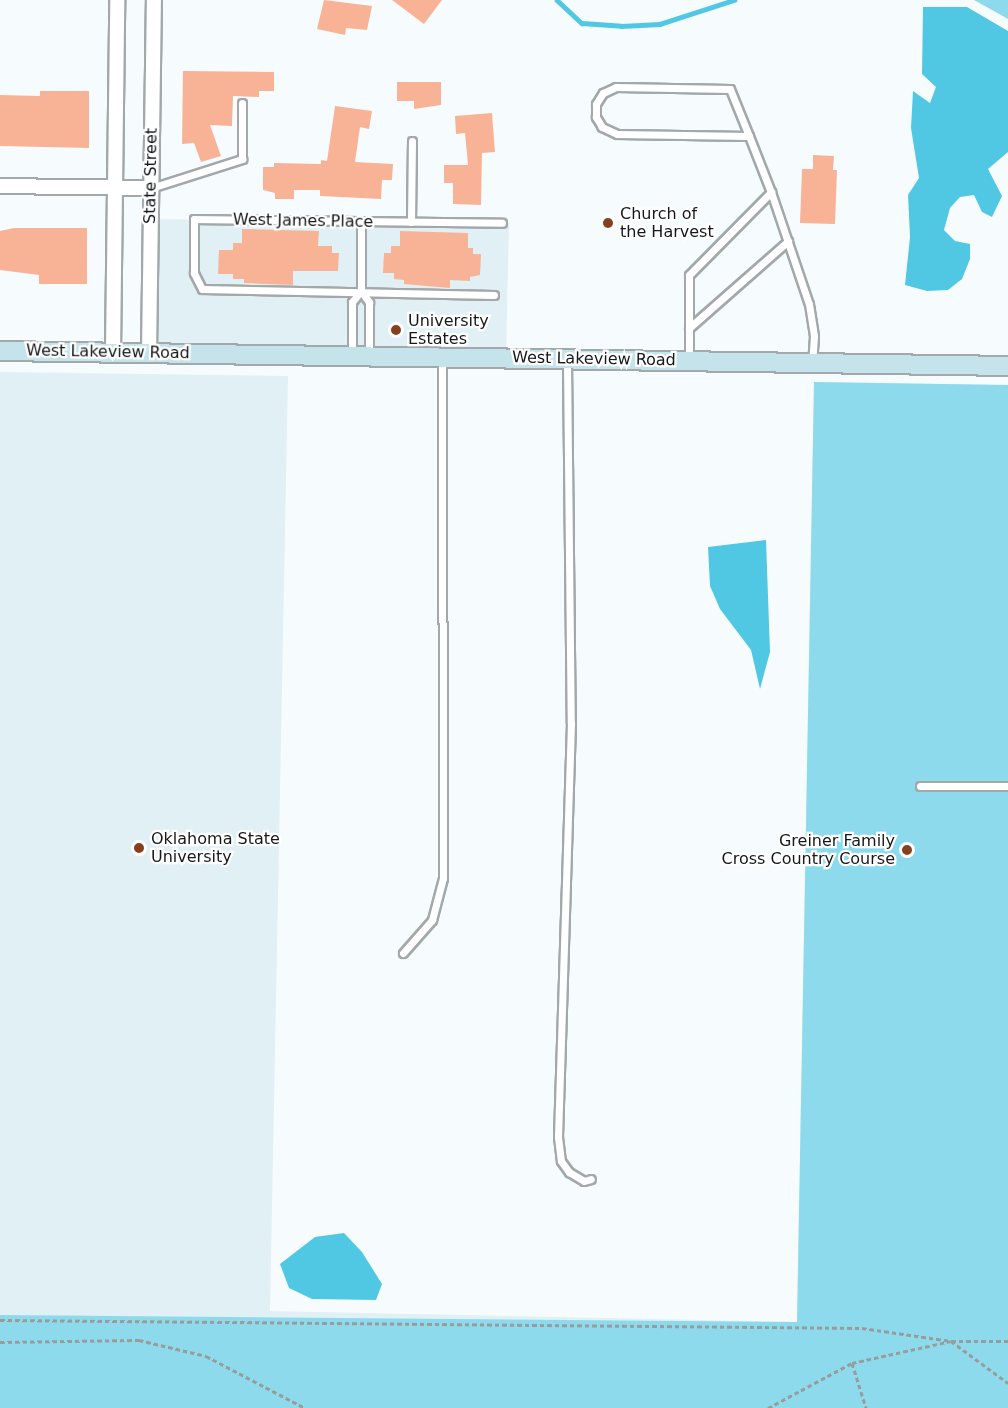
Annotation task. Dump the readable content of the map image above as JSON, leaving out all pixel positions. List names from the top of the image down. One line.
{"streets":{"main road":["West Lakeview Road"],"street":["State Street"],"lane":["West James Place"]},"crossings":[["State Street","West Lakeview Road"]],"places":["Church of the Harvest","University Estates","Oklahoma State University","Greiner Family Cross Country Course"]}
